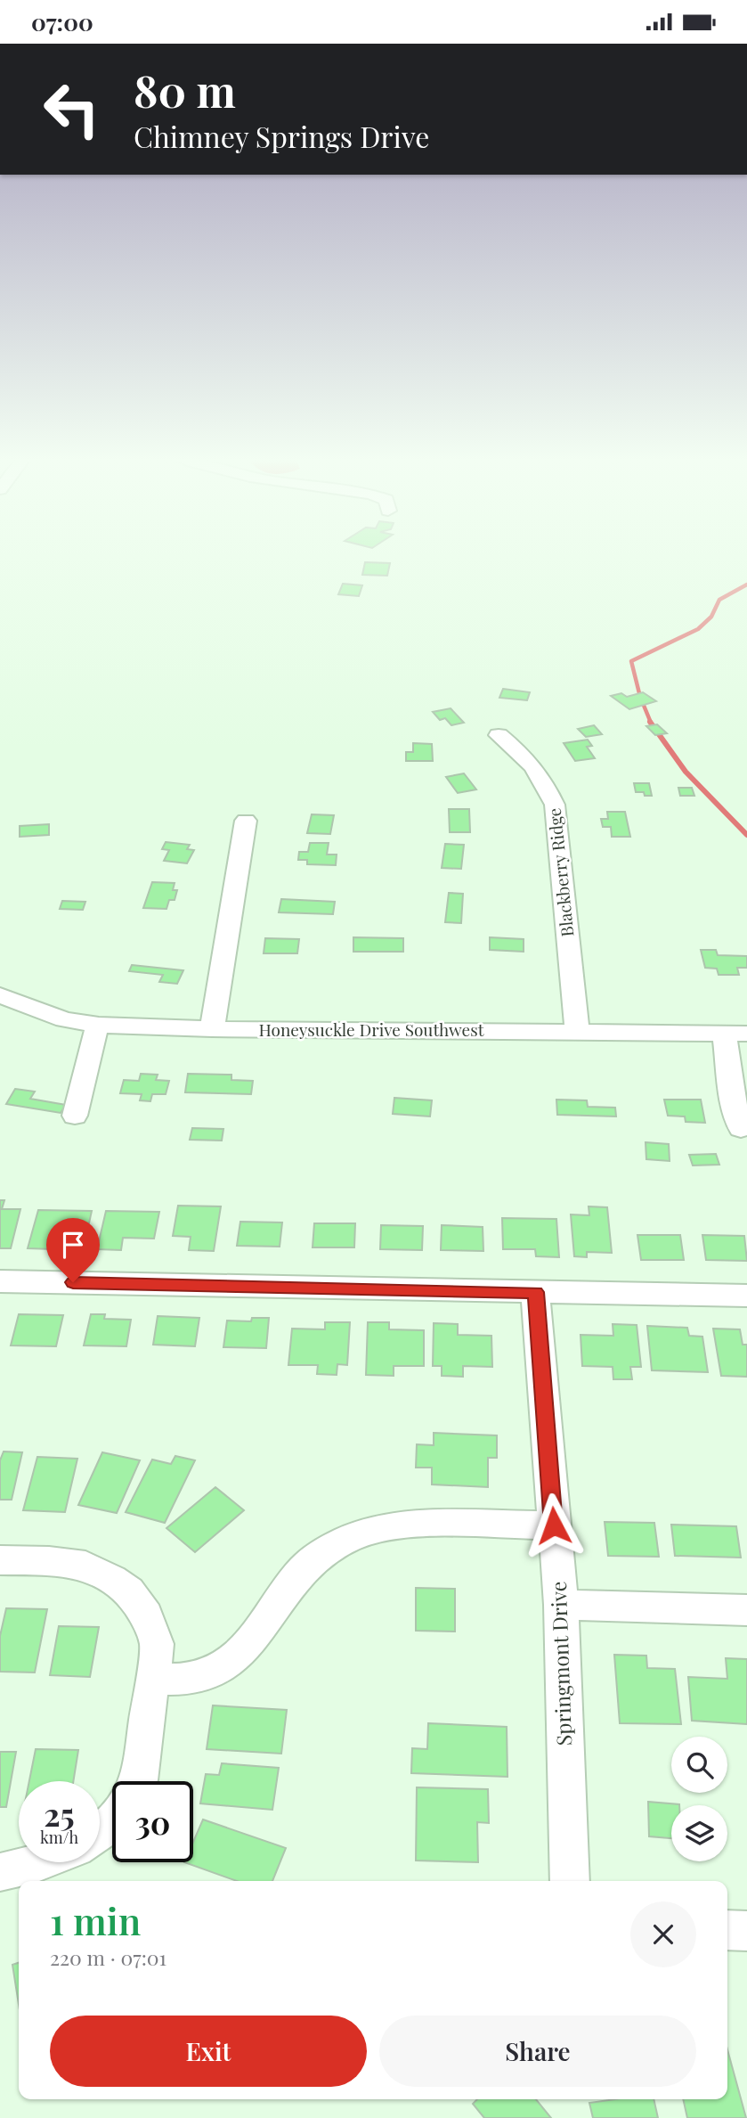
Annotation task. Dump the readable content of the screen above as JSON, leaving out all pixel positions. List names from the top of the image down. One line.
{"streets":{"street":["Blackberry Ridge","Honeysuckle Drive Southwest","Springmont Drive"]},"crossings":[["Blackberry Ridge","Honeysuckle Drive Southwest"]],"page":{"status":"07:00","turn":["80 m","Chimney Springs Drive"],"speed":"25 km/h","limit":"30","heading":["1 min","220 m · 07:01"],"buttons":["Exit","Share"]}}
